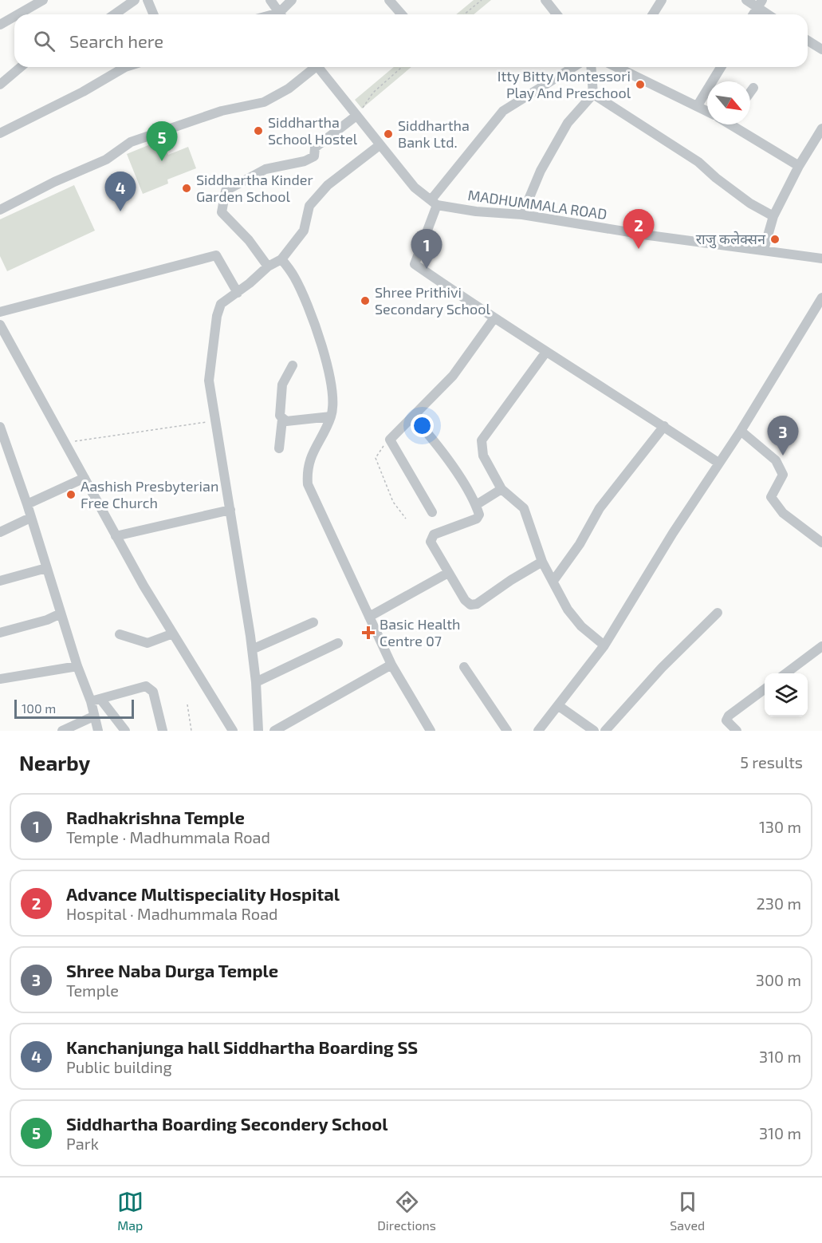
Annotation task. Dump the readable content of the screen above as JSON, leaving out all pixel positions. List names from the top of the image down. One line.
{"streets":{"street":["MADHUMMALA ROAD"]},"places":{"other":["Itty Bitty Montessori Play And Preschool","Siddhartha School Hostel","Siddhartha Bank Ltd.","Siddhartha Kinder Garden School","राजु कलेक्सन","Shree Prithivi Secondary School","Aashish Presbyterian Free Church"],"health":["Basic Health Centre 07"]},"scale_bar":"100 m","north":"bottom right","page":{"search":"Search here","pins":["5","4","2","1","3"],"scale":"100 m","heading":["Nearby","5 results"],"list":[{"mark":"1","name":"Radhakrishna Temple","note":"Temple · Madhummala Road","value":"130 m"},{"mark":"2","name":"Advance Multispeciality Hospital","note":"Hospital · Madhummala Road","value":"230 m"},{"mark":"3","name":"Shree Naba Durga Temple","note":"Temple","value":"300 m"},{"mark":"4","name":"Kanchanjunga hall Siddhartha Boarding SS","note":"Public building","value":"310 m"},{"mark":"5","name":"Siddhartha Boarding Secondery School","note":"Park","value":"310 m"}],"nav":["Map","Directions","Saved"]}}
